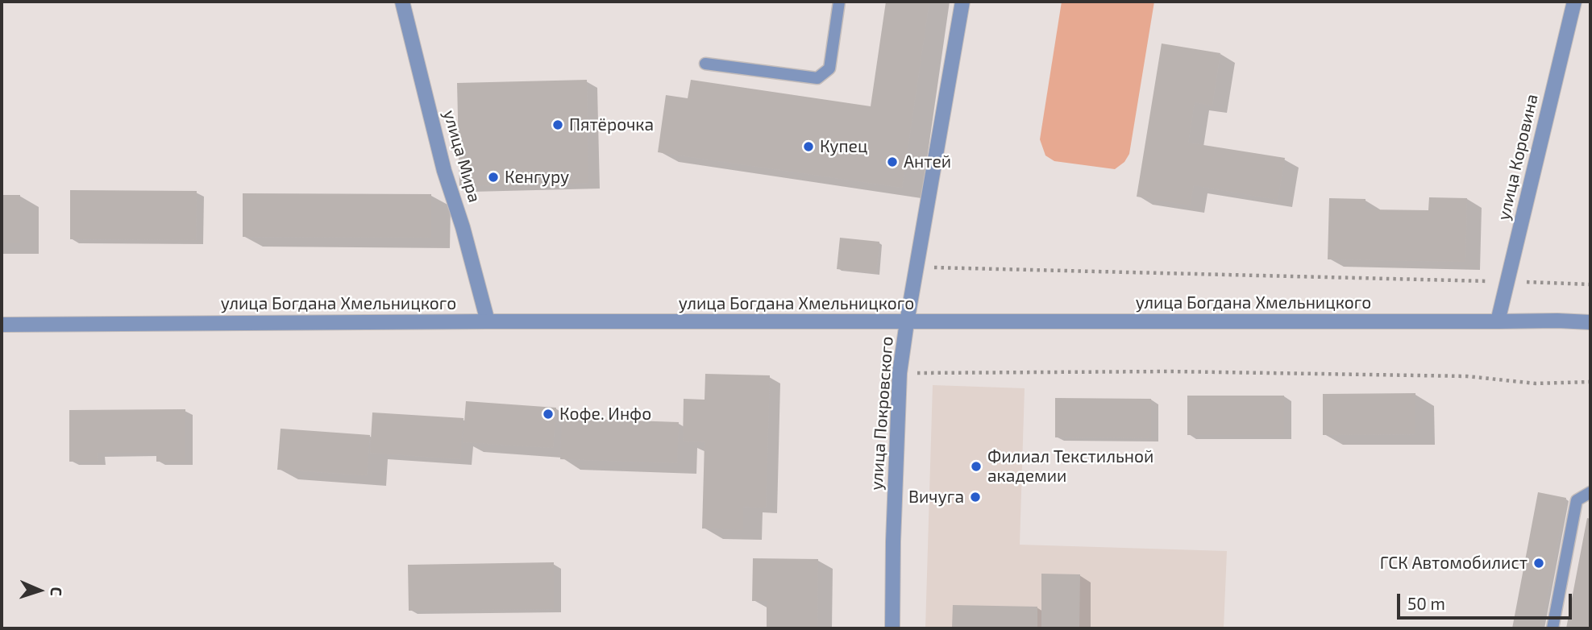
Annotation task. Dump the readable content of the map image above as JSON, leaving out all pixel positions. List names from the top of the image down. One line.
{"streets":{"street":["улица Мира","улица Коровина","улица Богдана Хмельницкого","улица Покровского"]},"crossings":[["улица Мира","улица Богдана Хмельницкого"],["улица Коровина","улица Богдана Хмельницкого"],["улица Богдана Хмельницкого","улица Покровского"]],"places":["Пятёрочка","Купец","Антей","Кенгуру","Кофе. Инфо","Филиал Текстильной академии","Вичуга","ГСК Автомобилист"],"scale_bar":"50 m","north":"right"}
